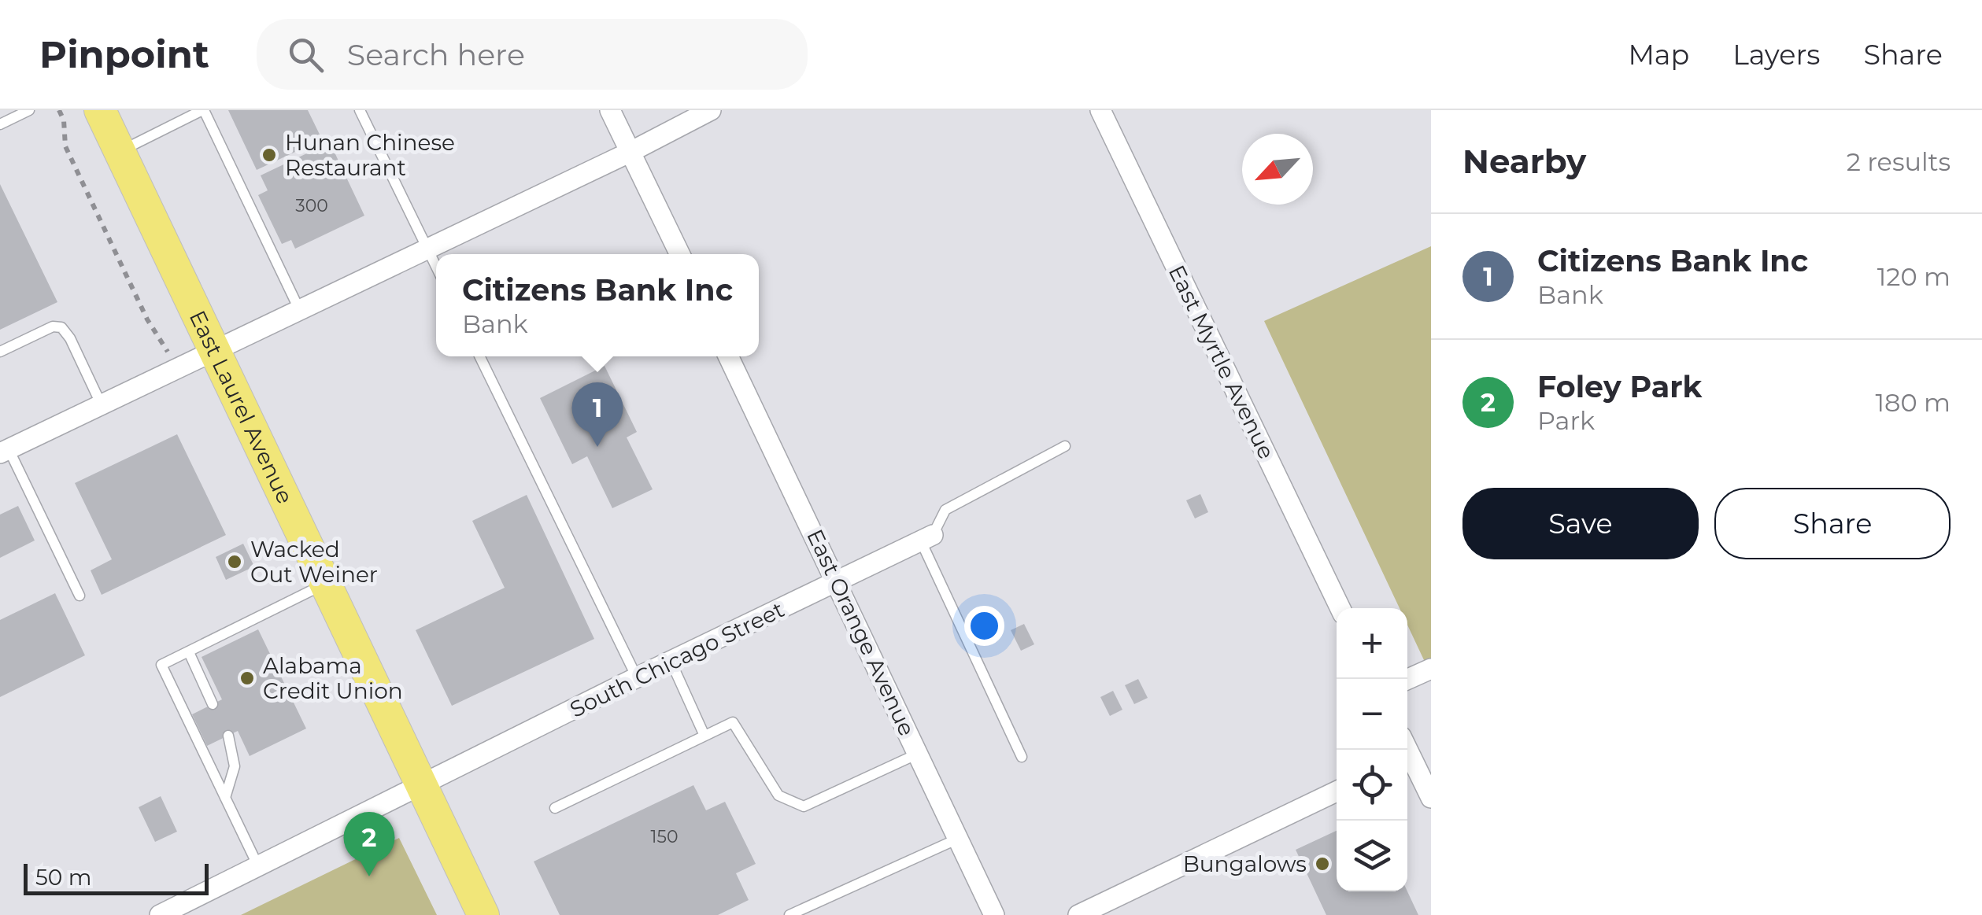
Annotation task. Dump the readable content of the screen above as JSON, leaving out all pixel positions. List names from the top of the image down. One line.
{"streets":{"main road":["East Laurel Avenue"],"street":["East Myrtle Avenue","East Orange Avenue","South Chicago Street"]},"crossings":[["East Laurel Avenue","South Chicago Street"],["East Orange Avenue","South Chicago Street"]],"places":["Hunan Chinese Restaurant","Wacked Out Weiner","Alabama Credit Union","Bungalows"],"house_numbers":["300","150"],"scale_bar":"50 m","north":"bottom left","page":{"header":"Pinpoint","search":"Search here","nav":["Map","Layers","Share"],"heading":["Nearby","2 results"],"list":[{"mark":"1","name":"Citizens Bank Inc","note":"Bank","value":"120 m"},{"mark":"2","name":"Foley Park","note":"Park","value":"180 m"}],"popup":["Citizens Bank Inc","Bank"],"pins":["1","2"],"buttons":["Save","Share"],"map_buttons":["+","−"],"scale":"50 m"}}
